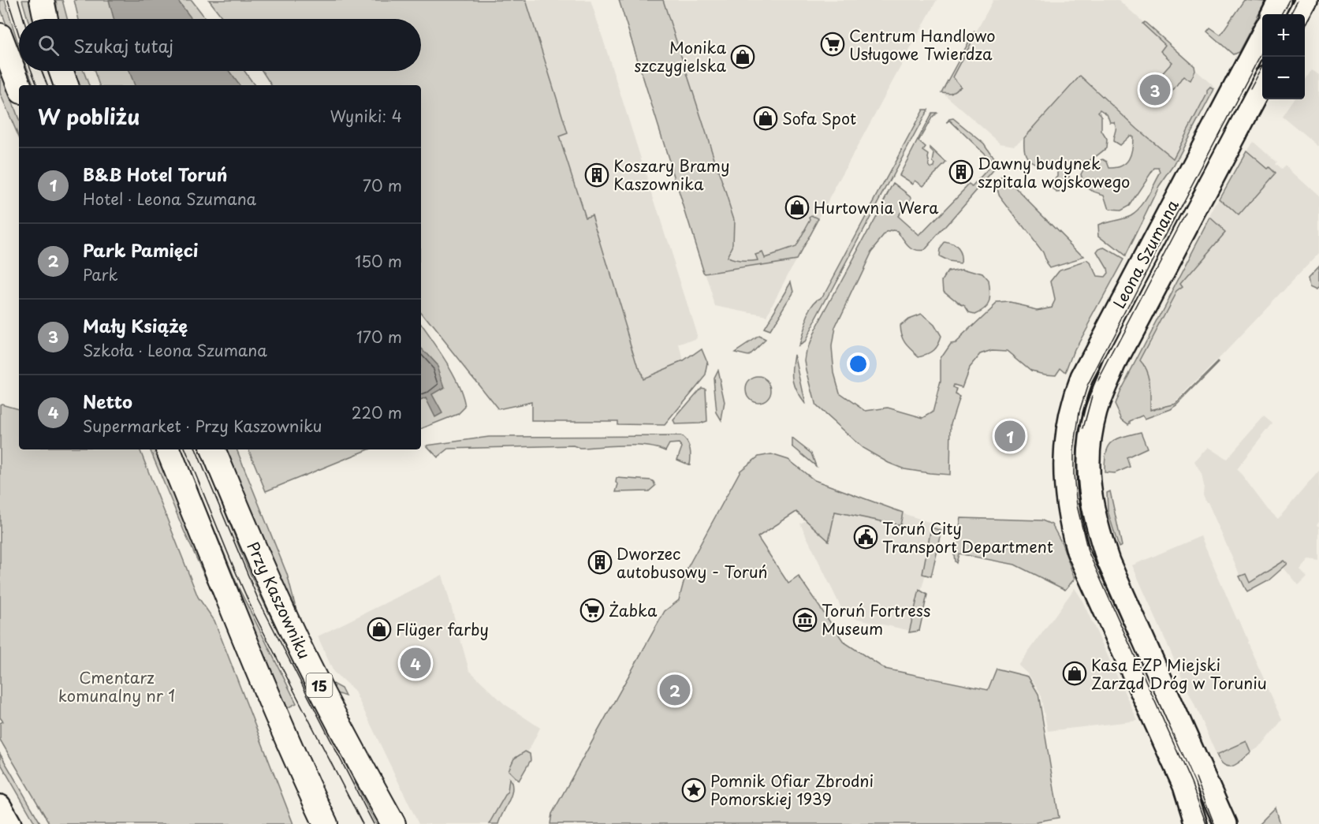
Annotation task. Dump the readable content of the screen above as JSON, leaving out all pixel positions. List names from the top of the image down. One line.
{"streets":{"main road":["Przy Kaszowniku","15"],"street":["Leona Szumana"]},"parks":["Cmentarz komunalny nr 1"],"places":{"supermarket":["Centrum Handlowo Usługowe Twierdza","Żabka"],"shop":["Monika szczygielska","Sofa Spot","Hurtownia Wera","Flüger farby","Kasa EZP Miejski Zarząd Dróg w Toruniu"],"building":["Dawny budynek szpitala wojskowego","Koszary Bramy Kaszownika","Dworzec autobusowy - Toruń"],"public building":["Toruń City Transport Department"],"museum":["Toruń Fortress Museum"],"place":["Pomnik Ofiar Zbrodni Pomorskiej 1939"]},"page":{"map_buttons":["+","−"],"search":"Szukaj tutaj","pins":["3","1","4","2"],"heading":["W pobliżu","Wyniki: 4"],"list":[{"mark":"1","name":"B&B Hotel Toruń","note":"Hotel · Leona Szumana","value":"70 m"},{"mark":"2","name":"Park Pamięci","note":"Park","value":"150 m"},{"mark":"3","name":"Mały Książę","note":"Szkoła · Leona Szumana","value":"170 m"},{"mark":"4","name":"Netto","note":"Supermarket · Przy Kaszowniku","value":"220 m"}]}}
